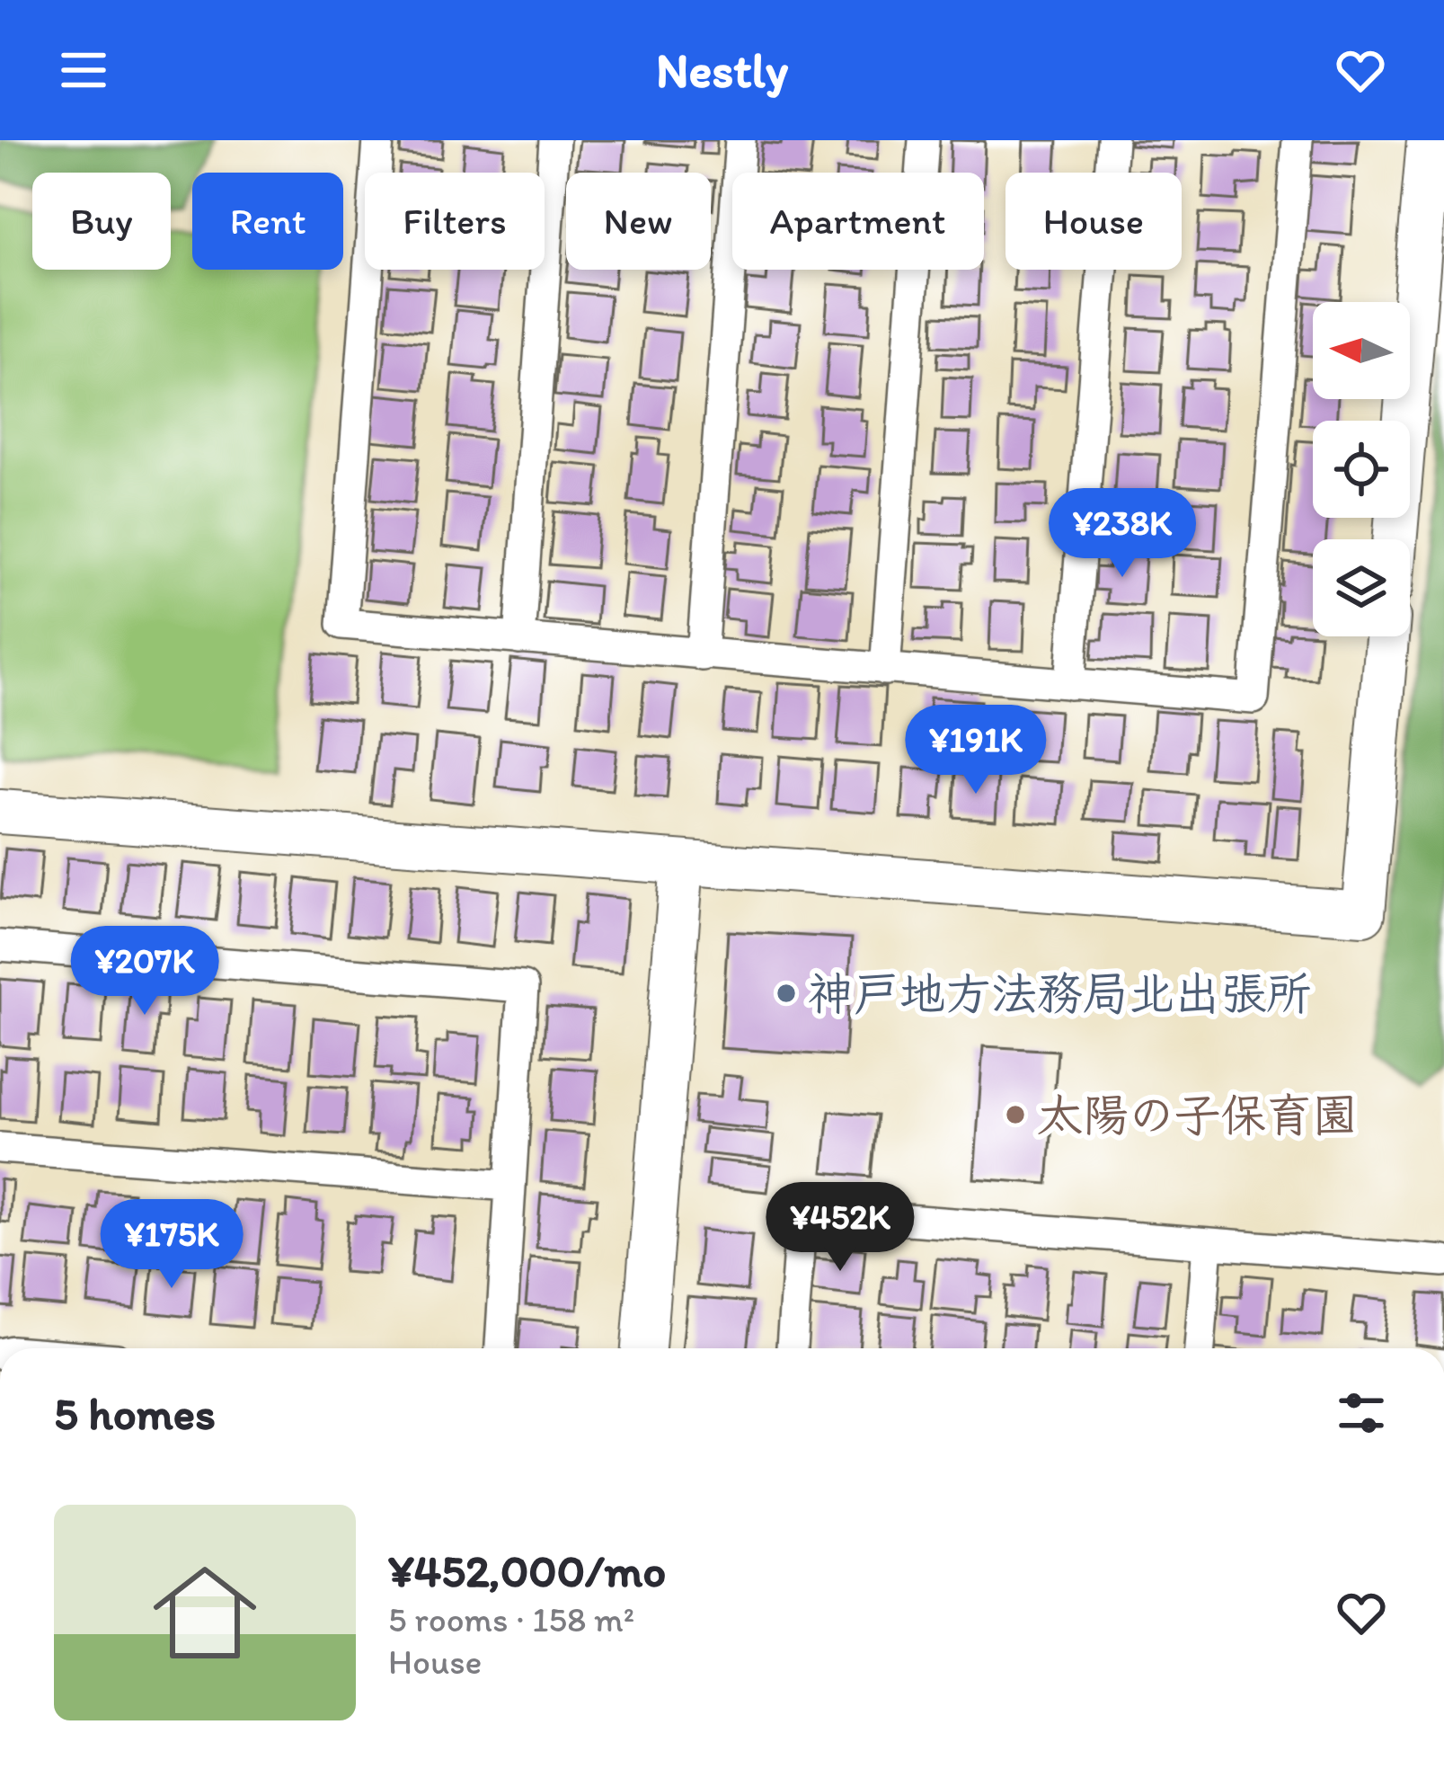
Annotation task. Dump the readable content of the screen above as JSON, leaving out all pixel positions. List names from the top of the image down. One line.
{"places":["神戸地方法務局北出張所","太陽の子保育園"],"north":"left","page":{"header":"Nestly","chip":["Buy","Rent","Filters","New","Apartment","House"],"price":["¥238K","¥191K","¥207K","¥452K","¥175K"],"heading":"5 homes","list":[{"name":"¥452,000/mo","note":"5 rooms · 158 m² · House"}]}}
